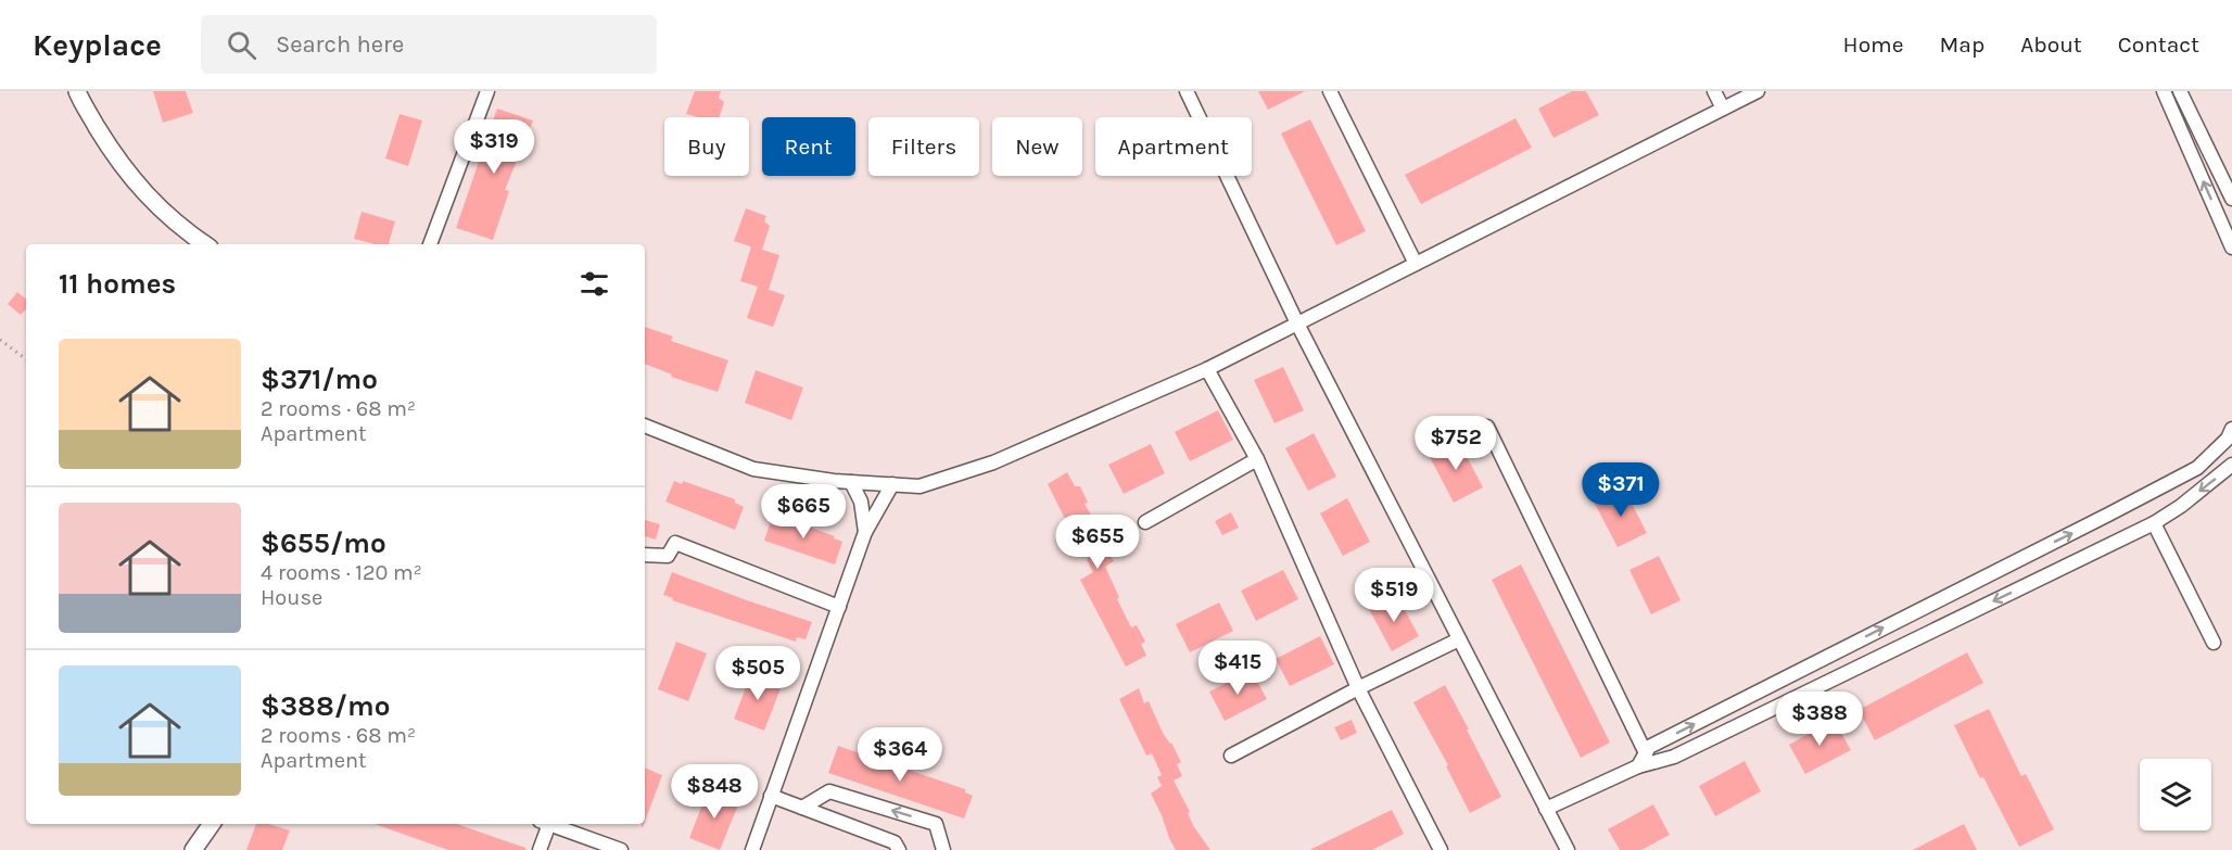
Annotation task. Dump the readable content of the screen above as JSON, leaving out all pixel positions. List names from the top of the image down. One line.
{"page":{"header":"Keyplace","search":"Search here","nav":["Home","Map","About","Contact"],"chip":["Buy","Rent","Filters","New","Apartment"],"price":["$319","$752","$371","$665","$655","$519","$415","$505","$388","$364","$848"],"heading":"11 homes","list":[{"name":"$371/mo","note":"2 rooms · 68 m² · Apartment"},{"name":"$655/mo","note":"4 rooms · 120 m² · House"},{"name":"$388/mo","note":"2 rooms · 68 m² · Apartment"}]}}
